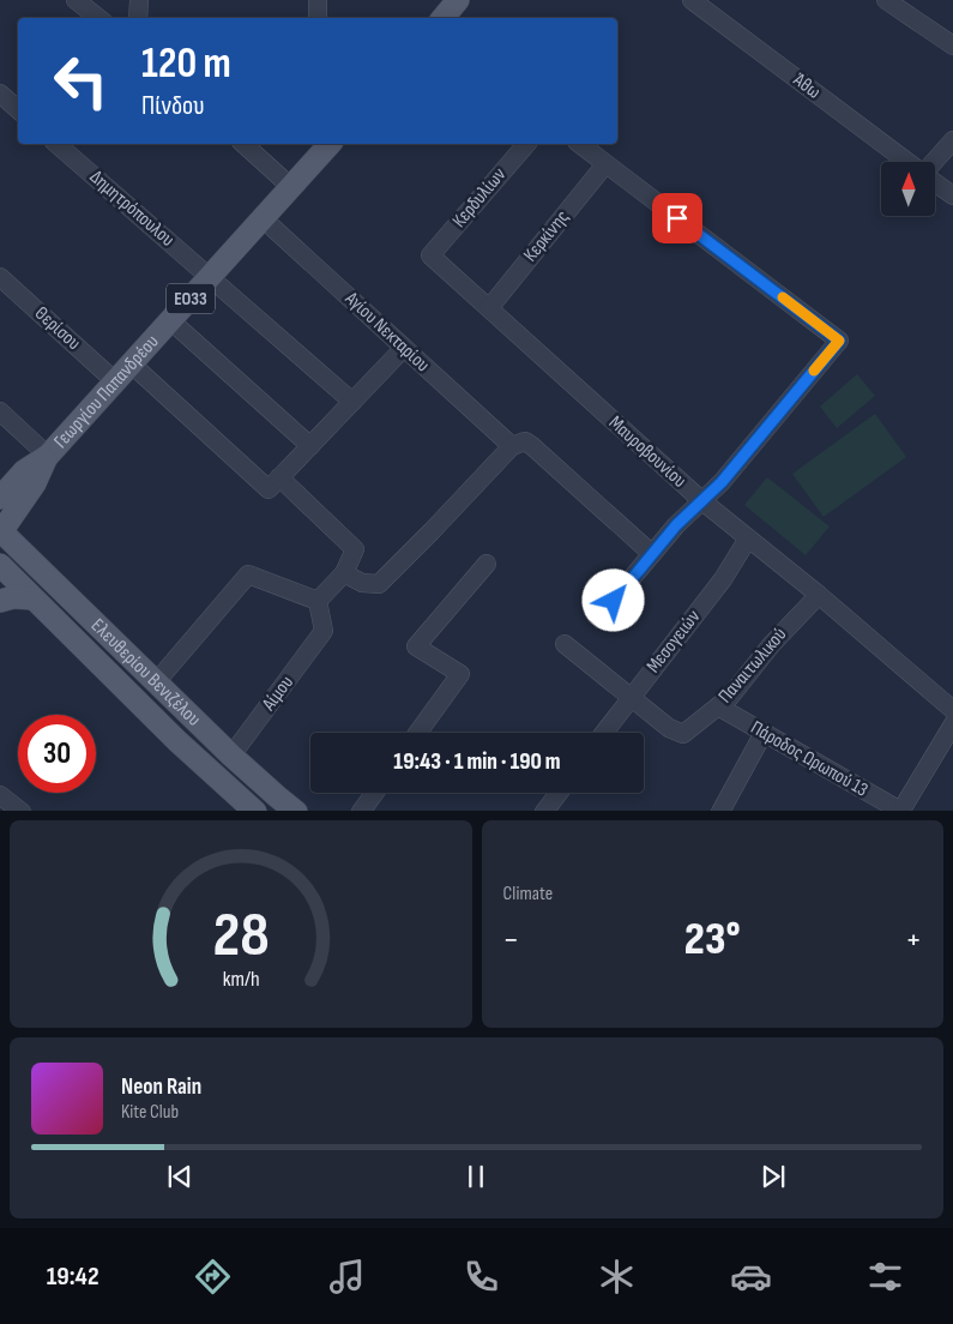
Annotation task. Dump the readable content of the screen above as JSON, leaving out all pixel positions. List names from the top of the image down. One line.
{"streets":{"main road":["ΕΟ33","Γεωργίου Παπανδρέου","Ελευθερίου Βενιζέλου"],"street":["Άθω","Κερδυλίων","Δημητρόπουλου","Κερκίνης","Θερίσου","Αγίου Νεκταρίου","Μαυροβουνίου","Μεσογειών","Παναιτωλικού","Αίμου","Πάροδος Ωρωπού 13"]},"crossings":[["Κερδυλίων","Μαυροβουνίου"],["Δημητρόπουλου","Γεωργίου Παπανδρέου"],["Κερκίνης","Μαυροβουνίου"],["Θερίσου","Γεωργίου Παπανδρέου"],["Αγίου Νεκταρίου","Γεωργίου Παπανδρέου"],["Γεωργίου Παπανδρέου","Ελευθερίου Βενιζέλου"],["Μαυροβουνίου","Μεσογειών"],["Μαυροβουνίου","Παναιτωλικού"],["Μεσογειών","Παναιτωλικού"],["Παναιτωλικού","Πάροδος Ωρωπού 13"],["Ελευθερίου Βενιζέλου","Αίμου"]],"north":"top","page":{"turn":["120 m","Πίνδου"],"limit":"30","trip":"19:43 · 1 min · 190 m","tile":"Climate","heat":["−","23°","+"],"song":["Neon Rain","Kite Club"],"tabs":"19:42","gauge":["28","km/h"]}}
